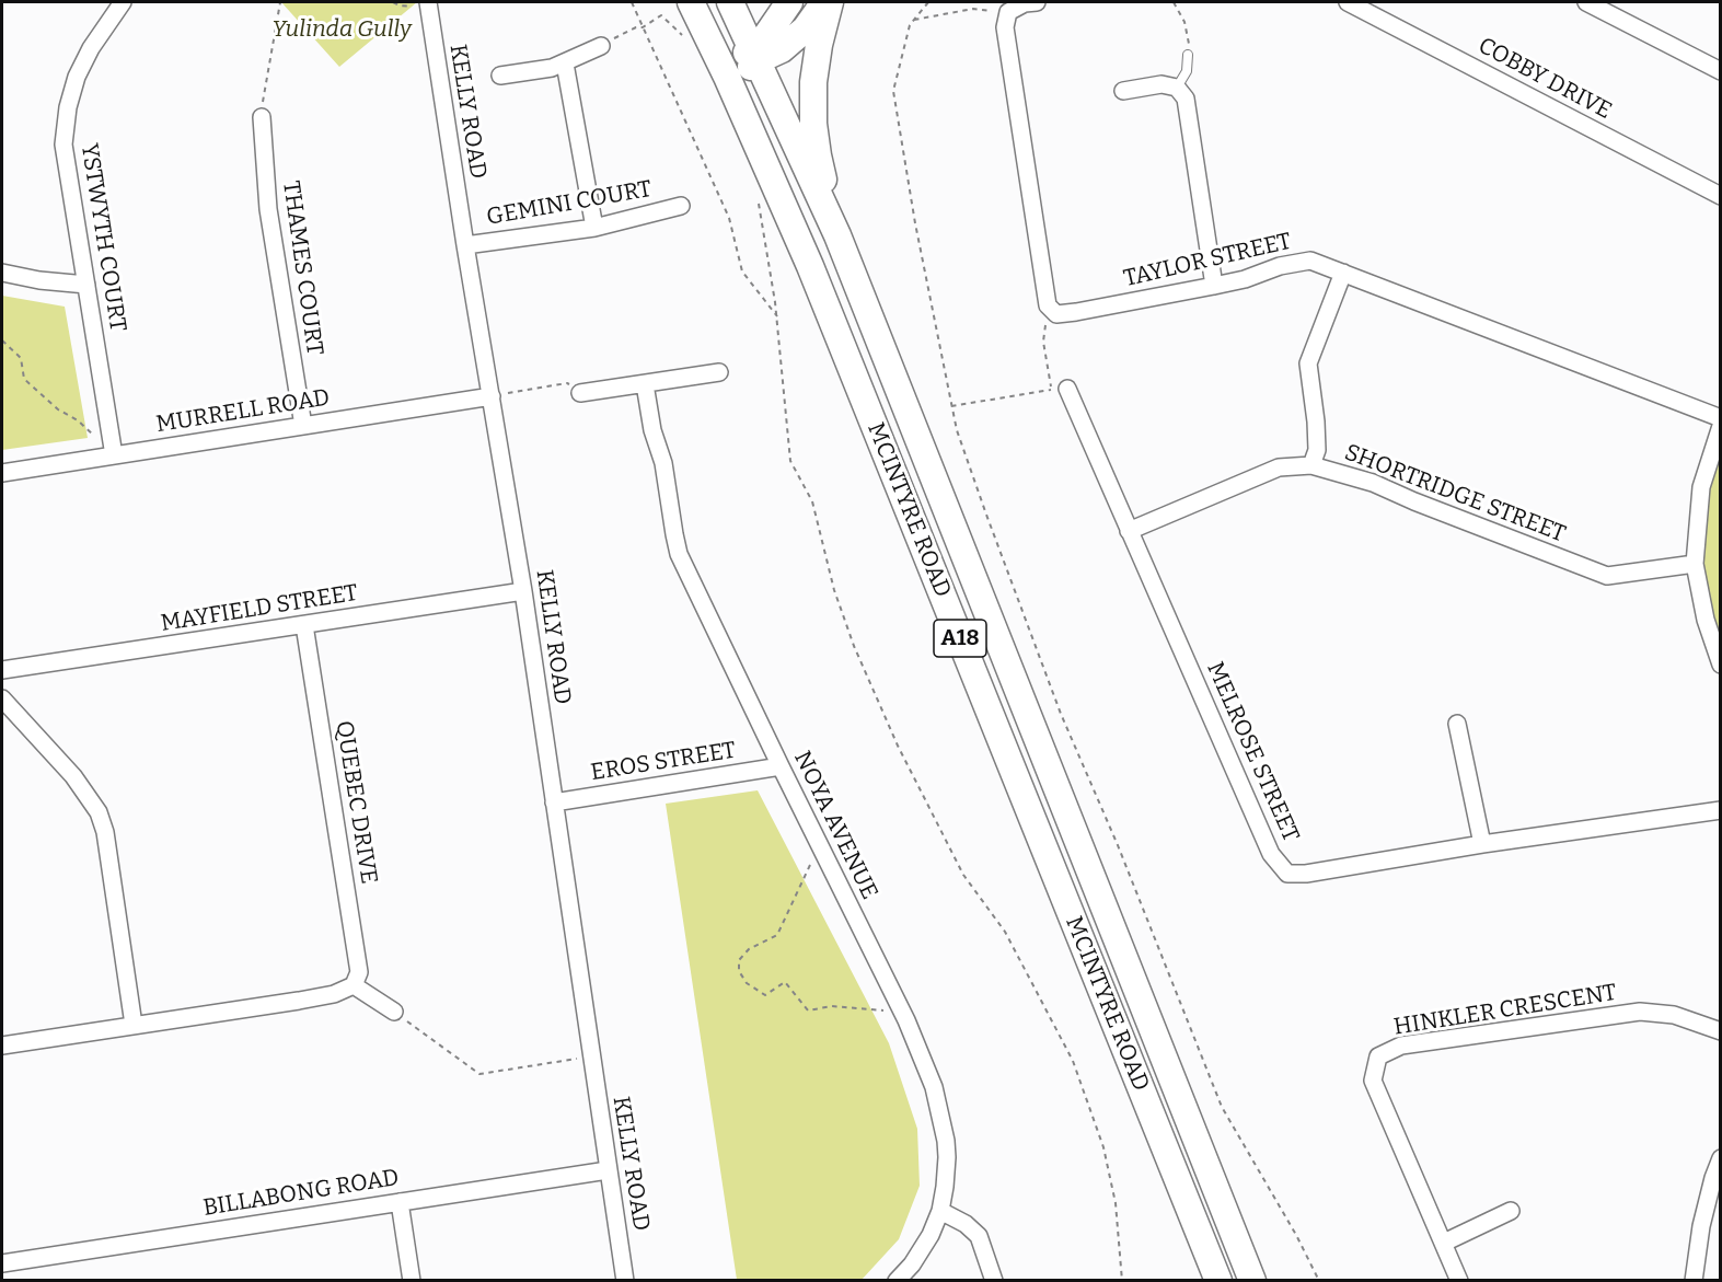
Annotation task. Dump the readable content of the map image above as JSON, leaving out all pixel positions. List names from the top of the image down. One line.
{"streets":{"main road":["MCINTYRE ROAD","A18"],"street":["COBBY DRIVE","KELLY ROAD","GEMINI COURT","YSTWYTH COURT","TAYLOR STREET","THAMES COURT","MURRELL ROAD","SHORTRIDGE STREET","MAYFIELD STREET","MELROSE STREET","EROS STREET","QUEBEC DRIVE","NOYA AVENUE","HINKLER CRESCENT","BILLABONG ROAD"]},"crossings":[["KELLY ROAD","GEMINI COURT"],["KELLY ROAD","MURRELL ROAD"],["KELLY ROAD","MAYFIELD STREET"],["KELLY ROAD","EROS STREET"],["KELLY ROAD","BILLABONG ROAD"],["YSTWYTH COURT","MURRELL ROAD"],["THAMES COURT","MURRELL ROAD"],["SHORTRIDGE STREET","MELROSE STREET"],["MAYFIELD STREET","QUEBEC DRIVE"],["EROS STREET","NOYA AVENUE"]],"parks":["Yulinda Gully"]}
